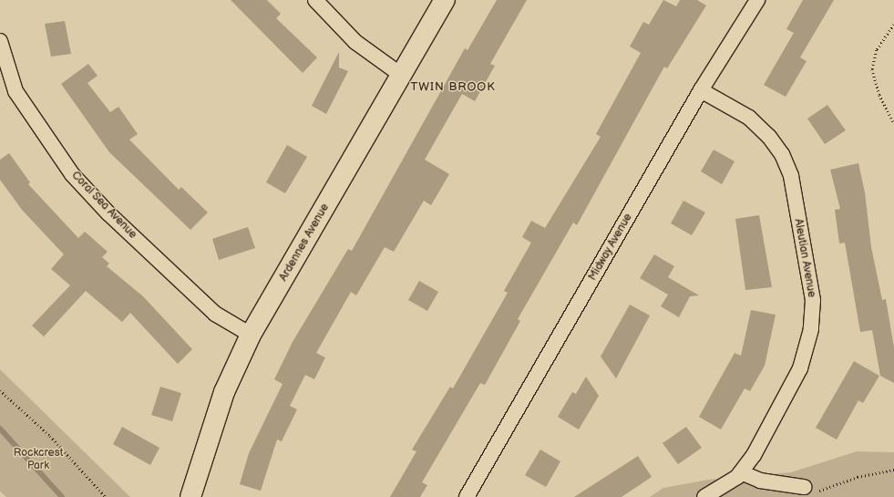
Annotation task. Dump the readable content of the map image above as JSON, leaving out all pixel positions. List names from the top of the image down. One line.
{"streets":{"street":["Coral Sea Avenue","Ardennes Avenue","Midway Avenue","Aleutian Avenue"]},"crossings":[["Coral Sea Avenue","Ardennes Avenue"],["Midway Avenue","Aleutian Avenue"]],"districts":["TWIN BROOK"],"parks":["Rockcrest Park"]}
